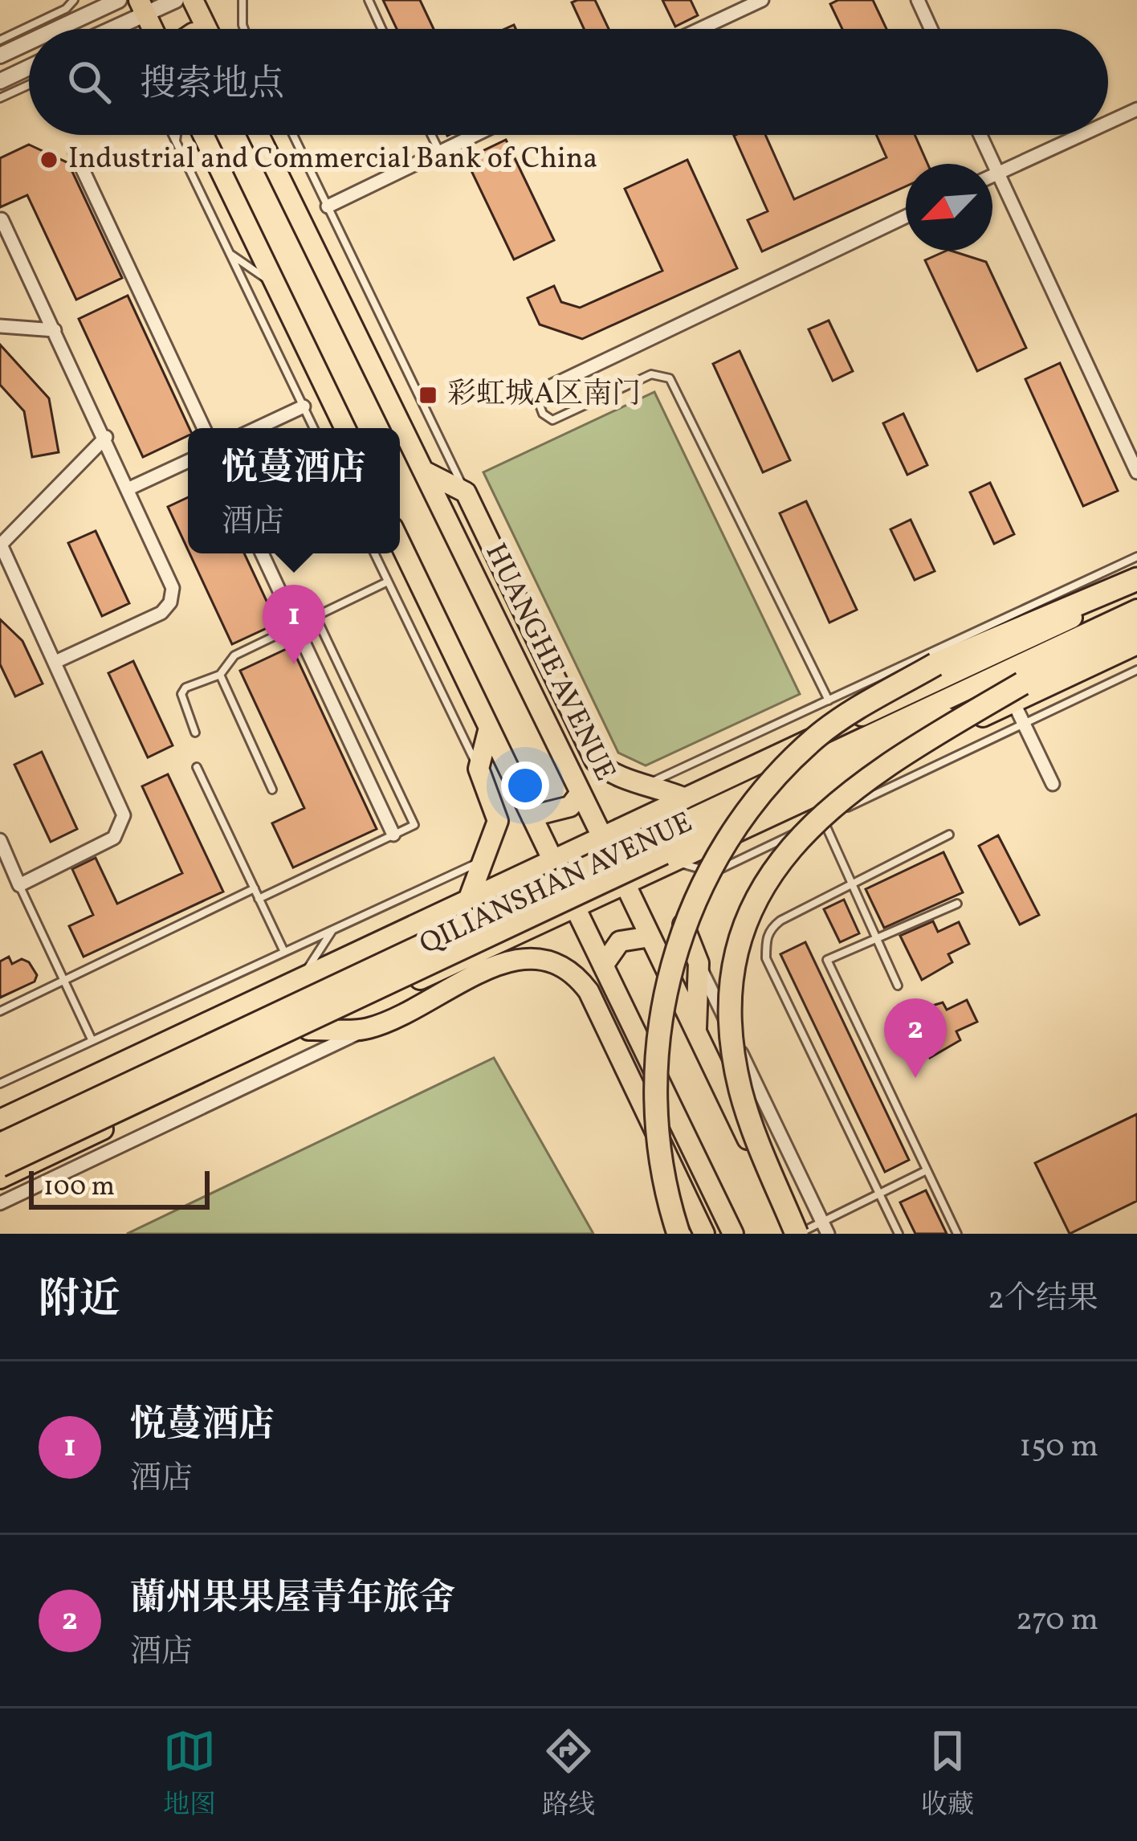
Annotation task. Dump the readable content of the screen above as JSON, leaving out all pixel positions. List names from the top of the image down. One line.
{"streets":{"main road":["HUANGHE AVENUE","QILIANSHAN AVENUE"]},"crossings":[["HUANGHE AVENUE","QILIANSHAN AVENUE"]],"places":{"other":["Industrial and Commercial Bank of China"],"transit":["彩虹城A区南门"]},"scale_bar":"100 m","north":"bottom left","page":{"search":"搜索地点","popup":["悦蔓酒店","酒店"],"pins":["1","2"],"scale":"100 m","heading":["附近","2个结果"],"list":[{"mark":"1","name":"悦蔓酒店","note":"酒店","value":"150 m"},{"mark":"2","name":"蘭州果果屋青年旅舍","note":"酒店","value":"270 m"}],"nav":["地图","路线","收藏"]}}
